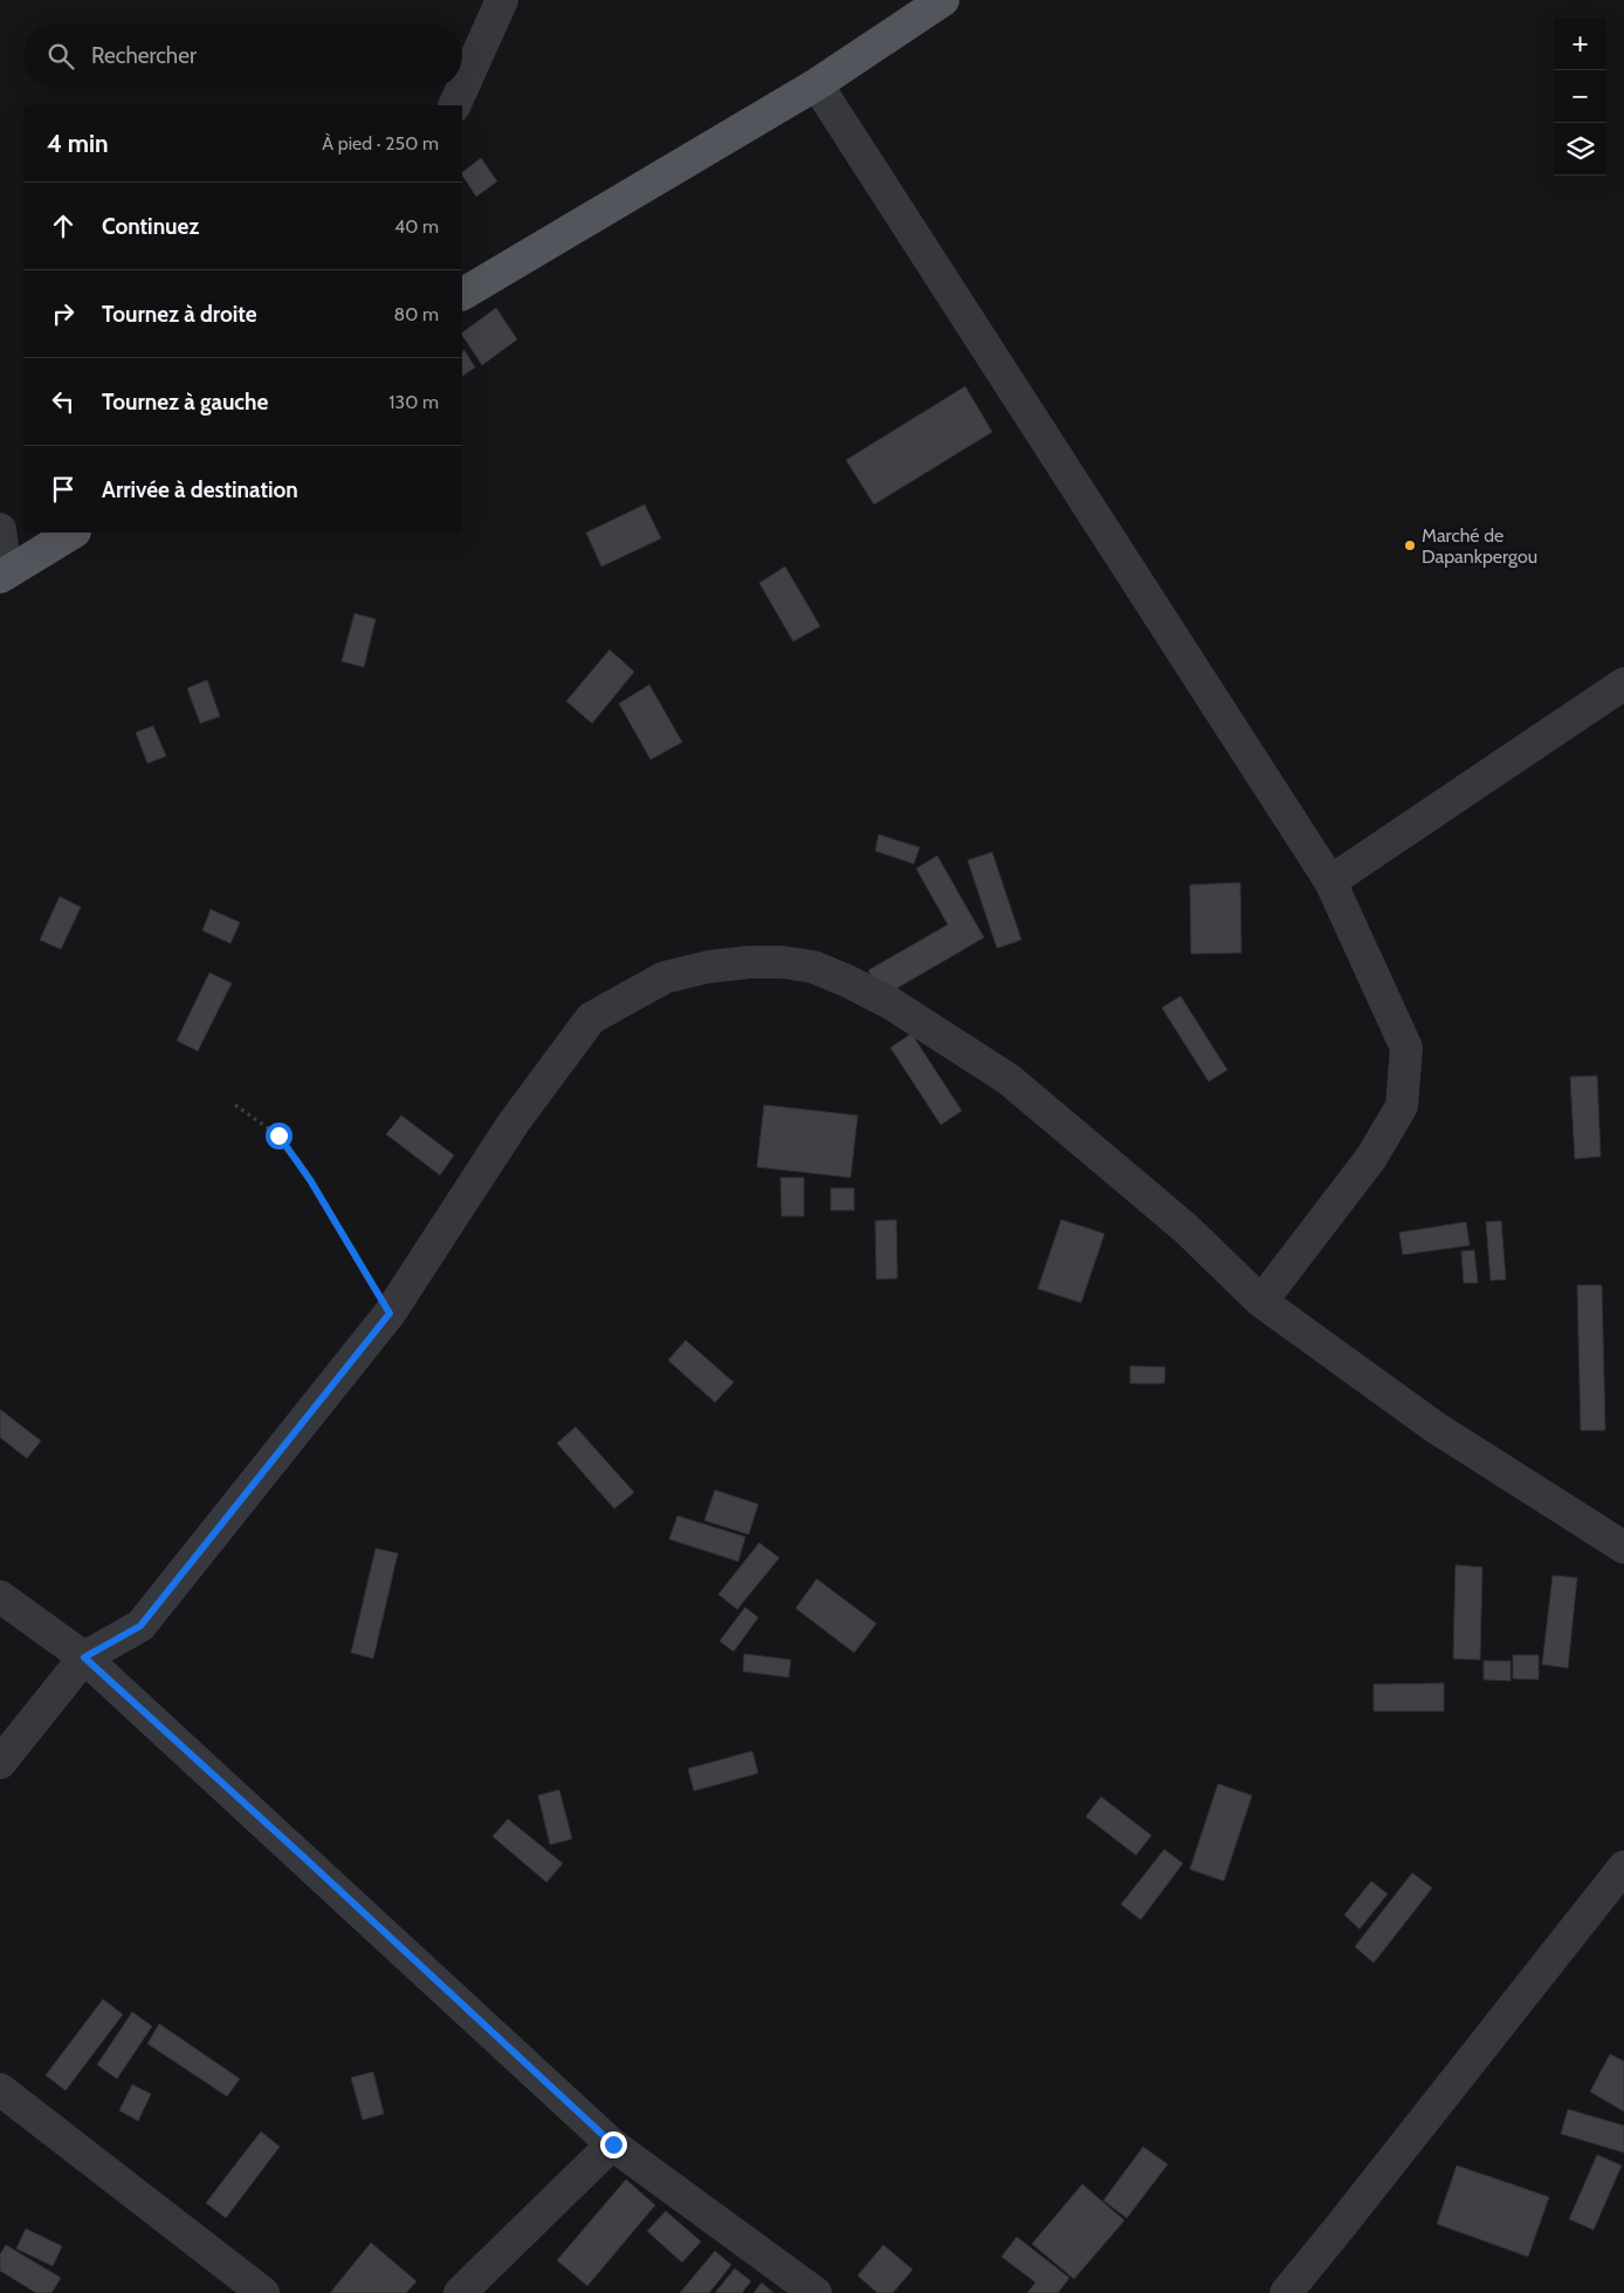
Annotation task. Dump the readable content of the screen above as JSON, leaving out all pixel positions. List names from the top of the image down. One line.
{"places":["Marché de Dapankpergou"],"page":{"map_buttons":["+","−"],"search":"Rechercher","heading":["4 min","À pied · 250 m"],"list":[["Continuez","40 m"],["Tournez à droite","80 m"],["Tournez à gauche","130 m"],"Arrivée à destination"]}}
